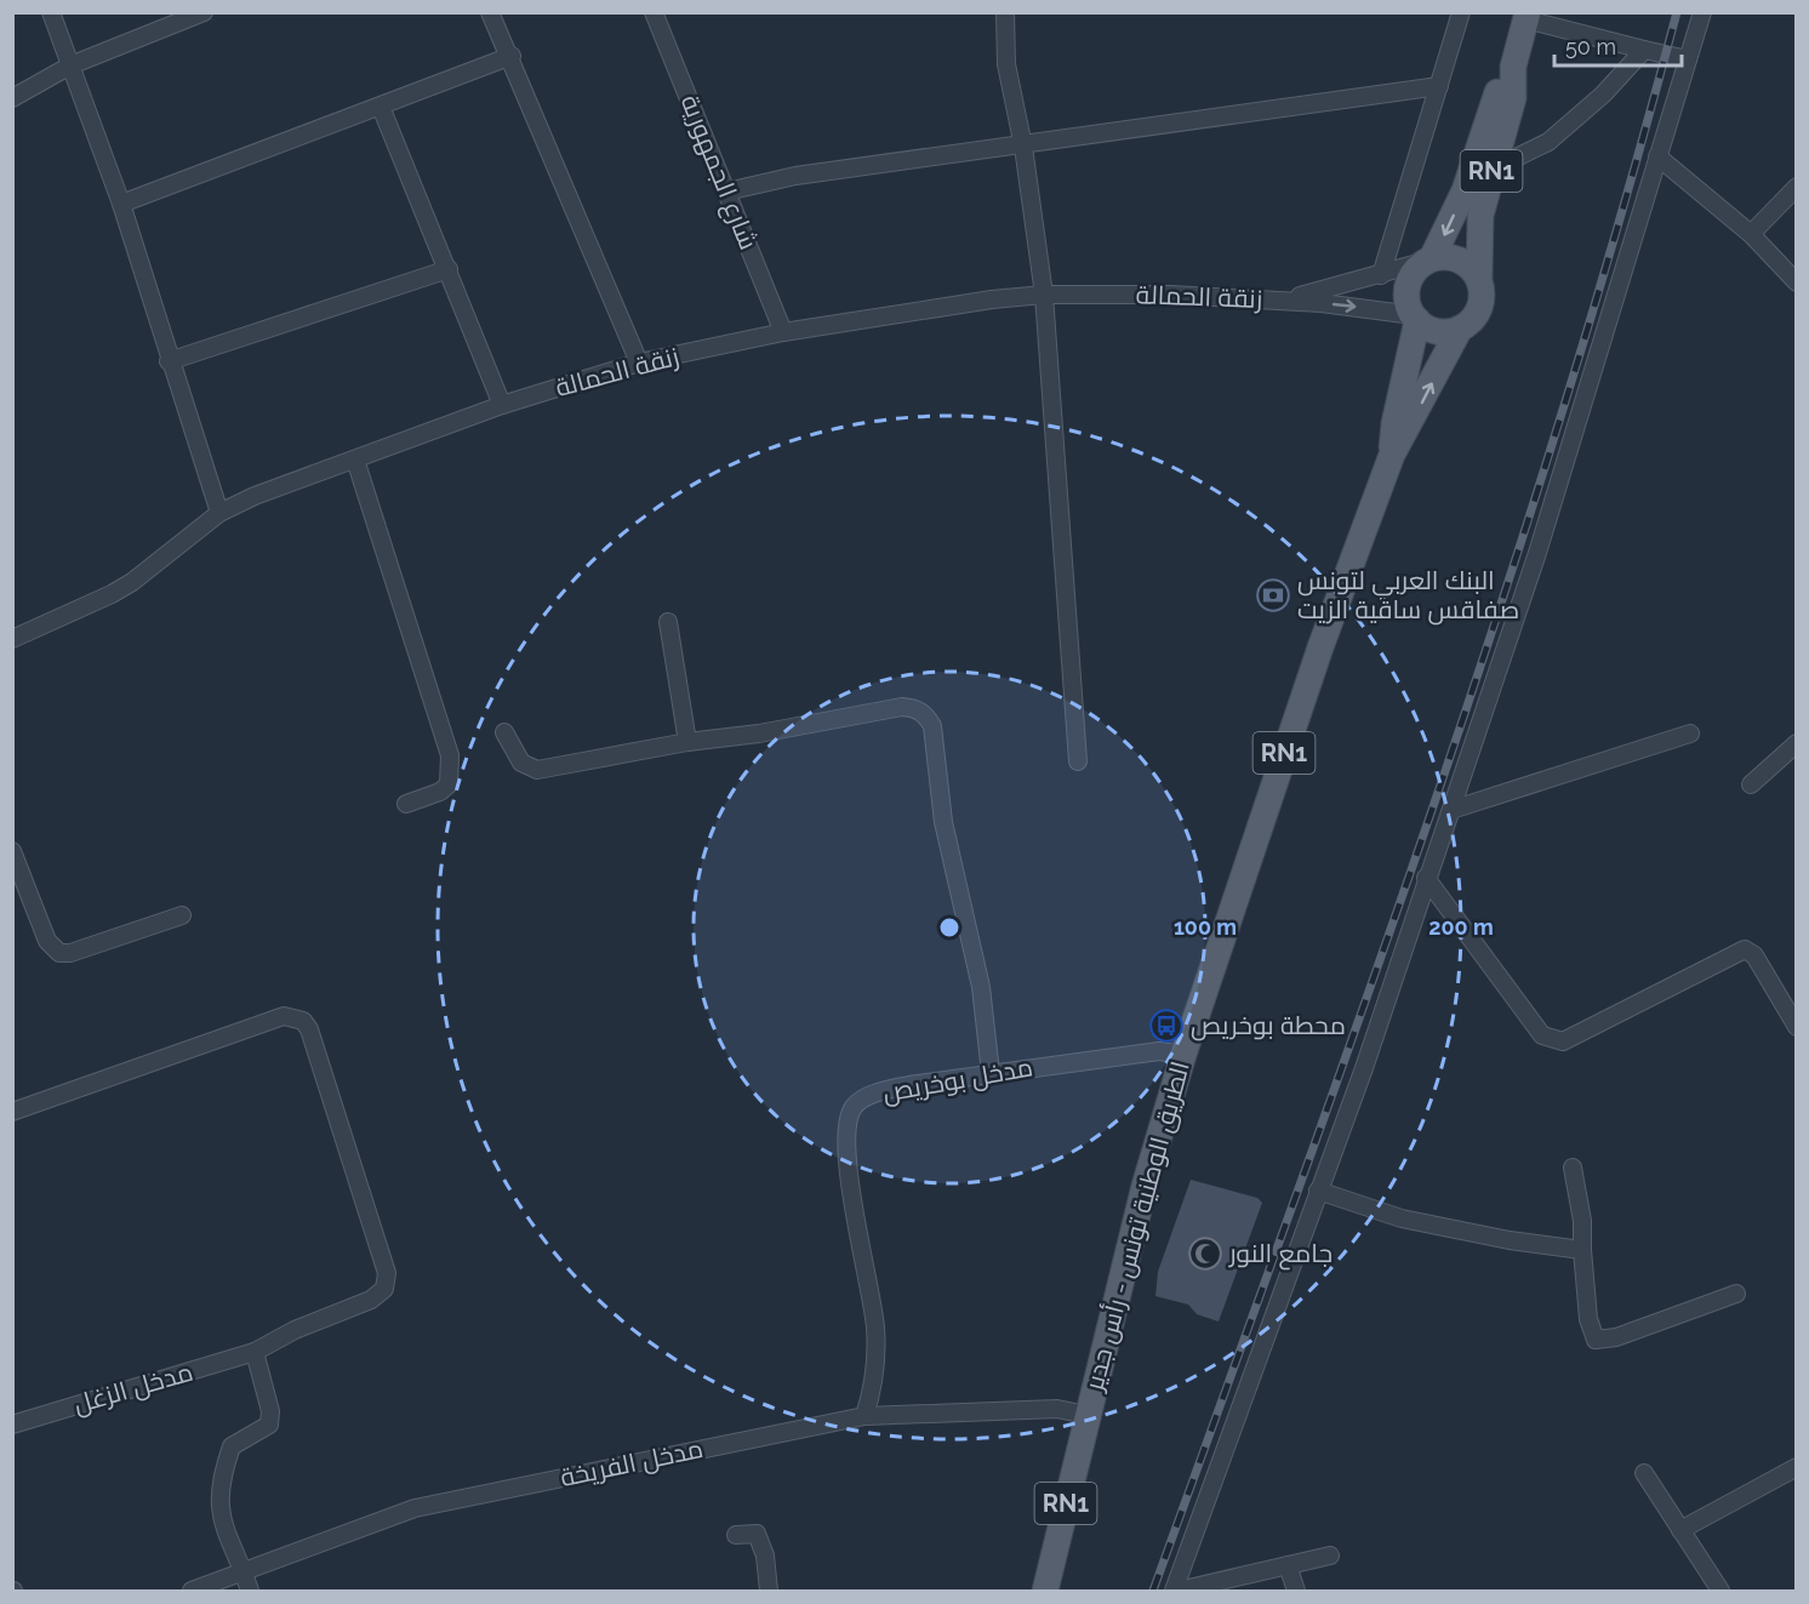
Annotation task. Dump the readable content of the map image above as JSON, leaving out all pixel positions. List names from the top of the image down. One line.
{"streets":{"main road":["RN1","الطريق الوطنية تونس - رأس جدير"],"street":["شارع الجمهورية","زنقة الحمالة","مدخل بوخريص","مدخل الزغل","مدخل الفريخة"]},"crossings":[["RN1","الطريق الوطنية تونس - رأس جدير"],["شارع الجمهورية","زنقة الحمالة"],["مدخل بوخريص","الطريق الوطنية تونس - رأس جدير"],["مدخل بوخريص","مدخل الفريخة"],["الطريق الوطنية تونس - رأس جدير","مدخل الفريخة"]],"places":{"bank":["البنك العربي لتونس صفاقس ساقية الزيت"],"bus stop":["محطة بوخريص"],"mosque":["جامع النور"]},"scale_bar":"50 m","rings":["100 m","200 m"]}
